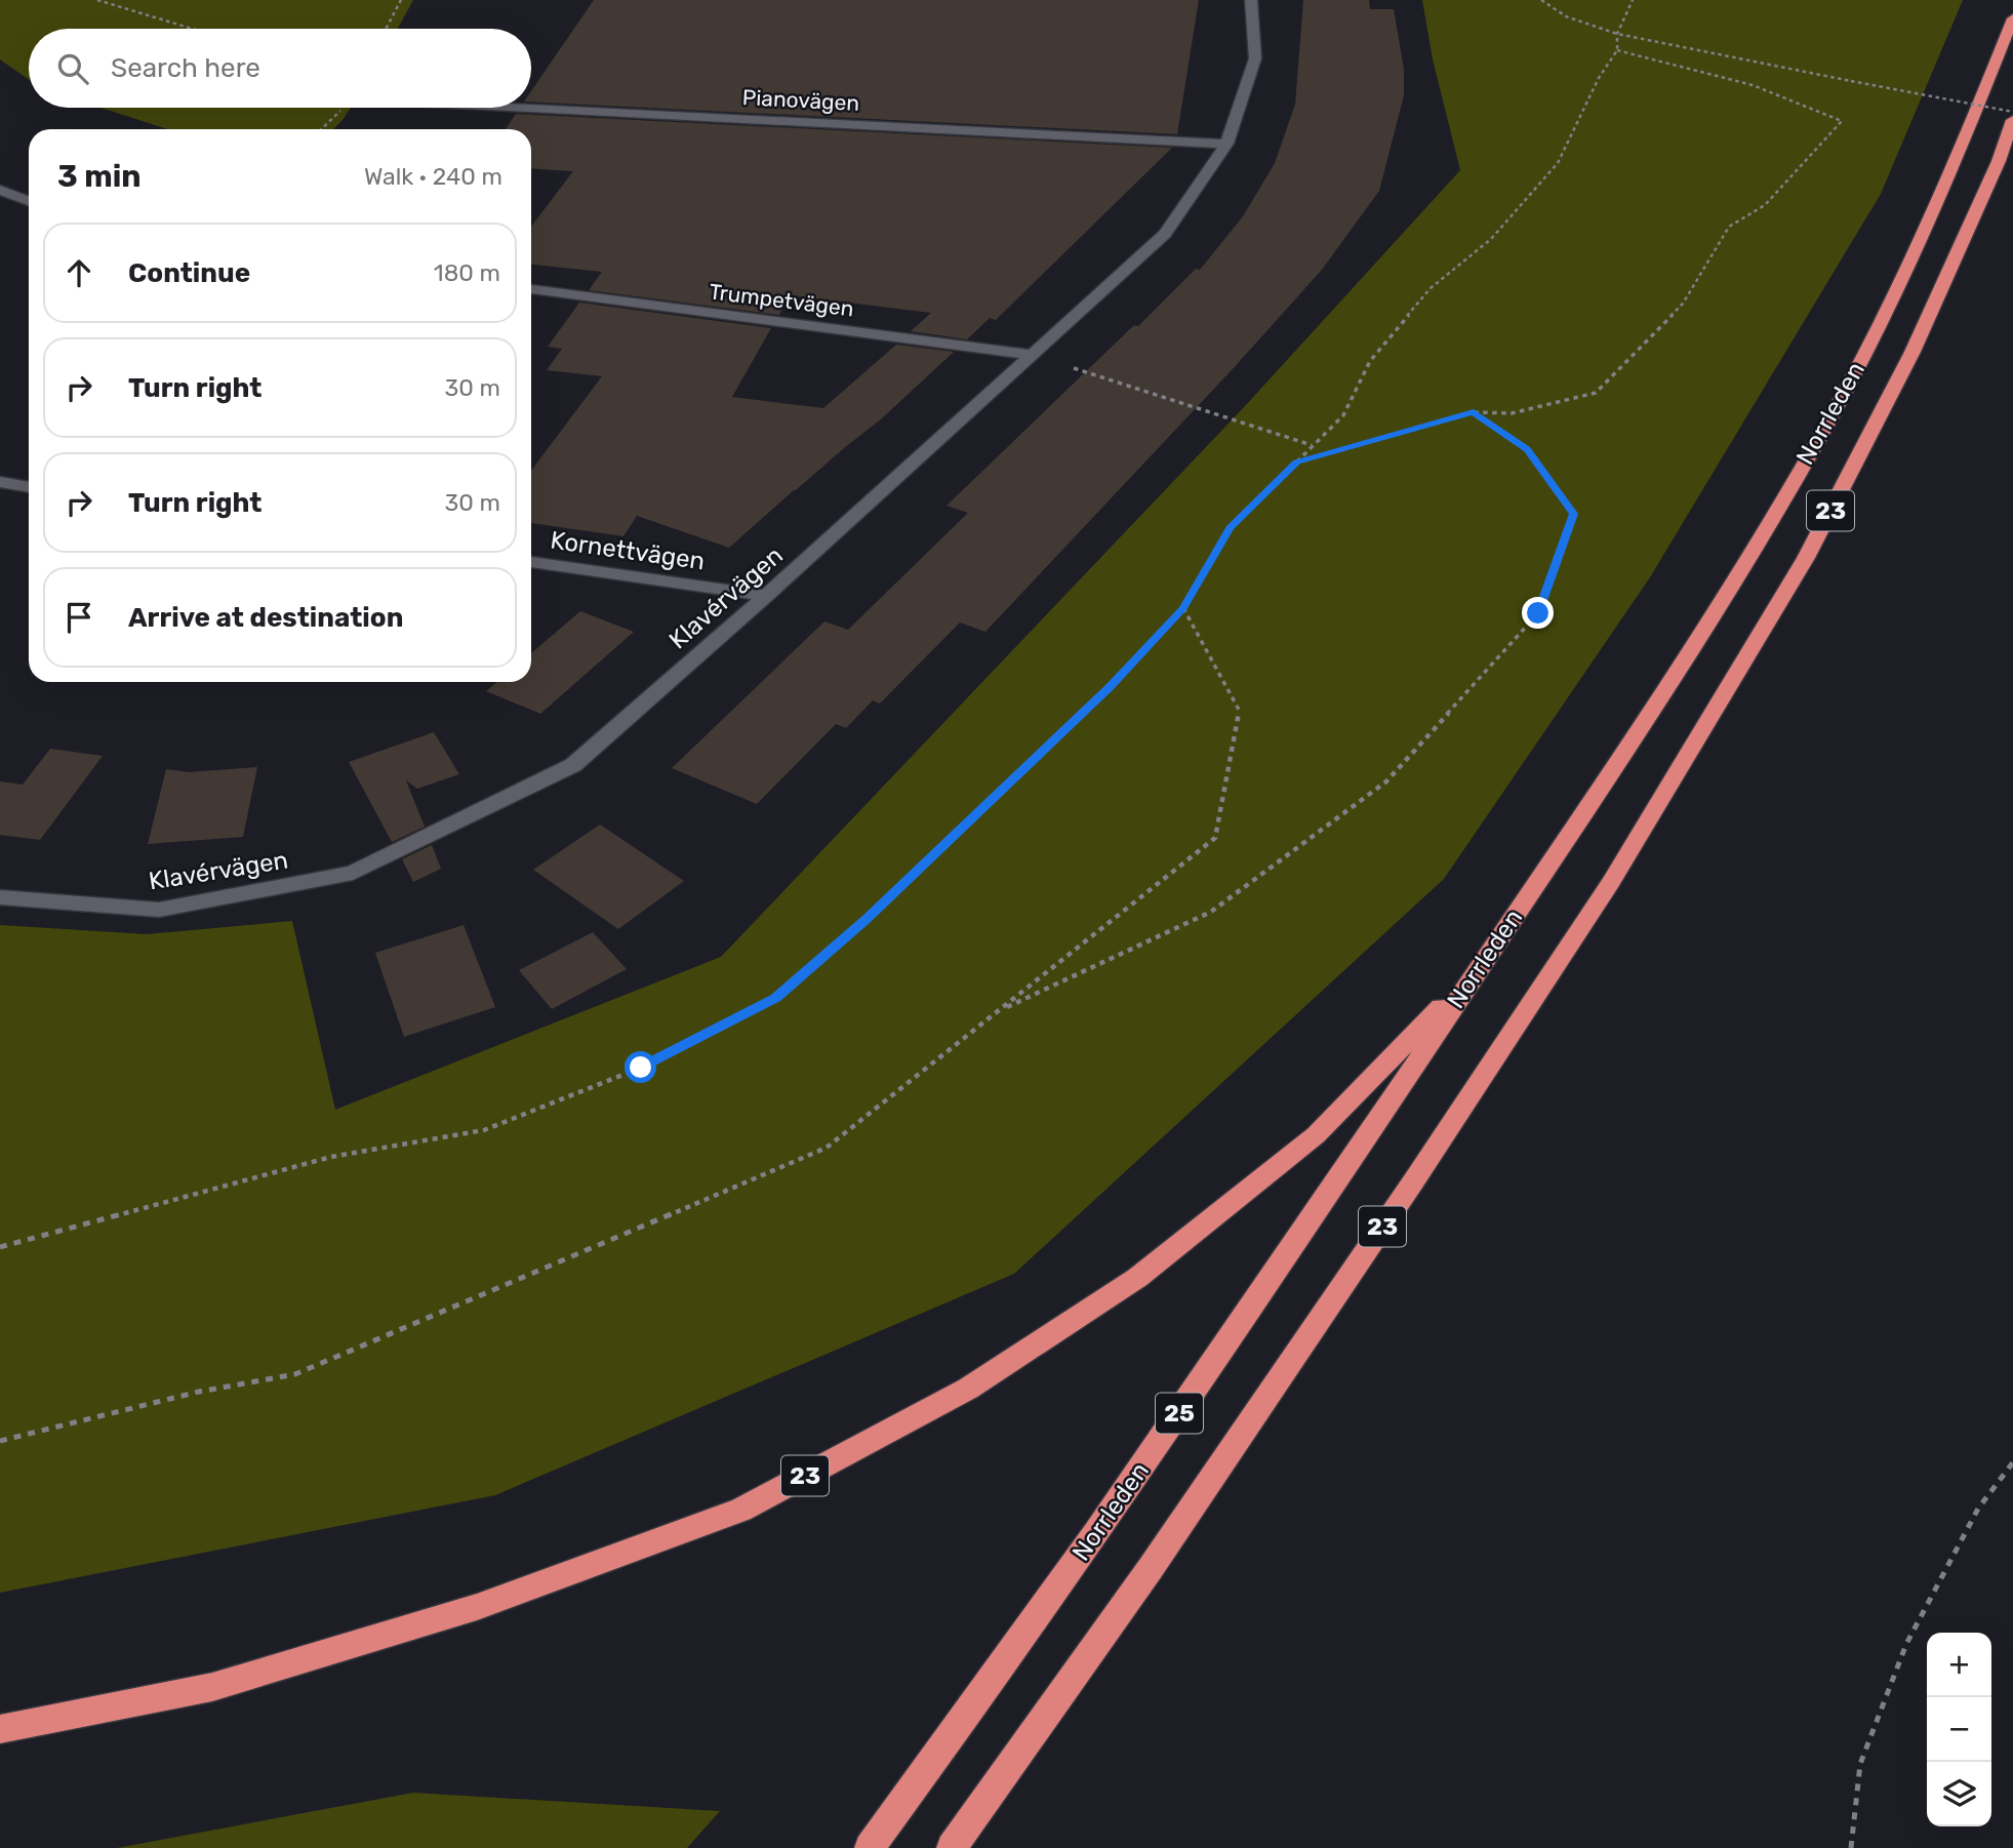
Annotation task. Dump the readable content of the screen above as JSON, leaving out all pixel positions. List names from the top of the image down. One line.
{"streets":{"highway":["Norrleden","23","25"],"street":["Pianovägen","Trumpetvägen","Kornettvägen","Klavérvägen"]},"crossings":[["Pianovägen","Klavérvägen"],["Trumpetvägen","Klavérvägen"],["Norrleden","23"],["Kornettvägen","Klavérvägen"]],"page":{"search":"Search here","heading":["3 min","Walk · 240 m"],"list":[["Continue","180 m"],["Turn right","30 m"],["Turn right","30 m"],"Arrive at destination"],"map_buttons":["+","−"]}}
